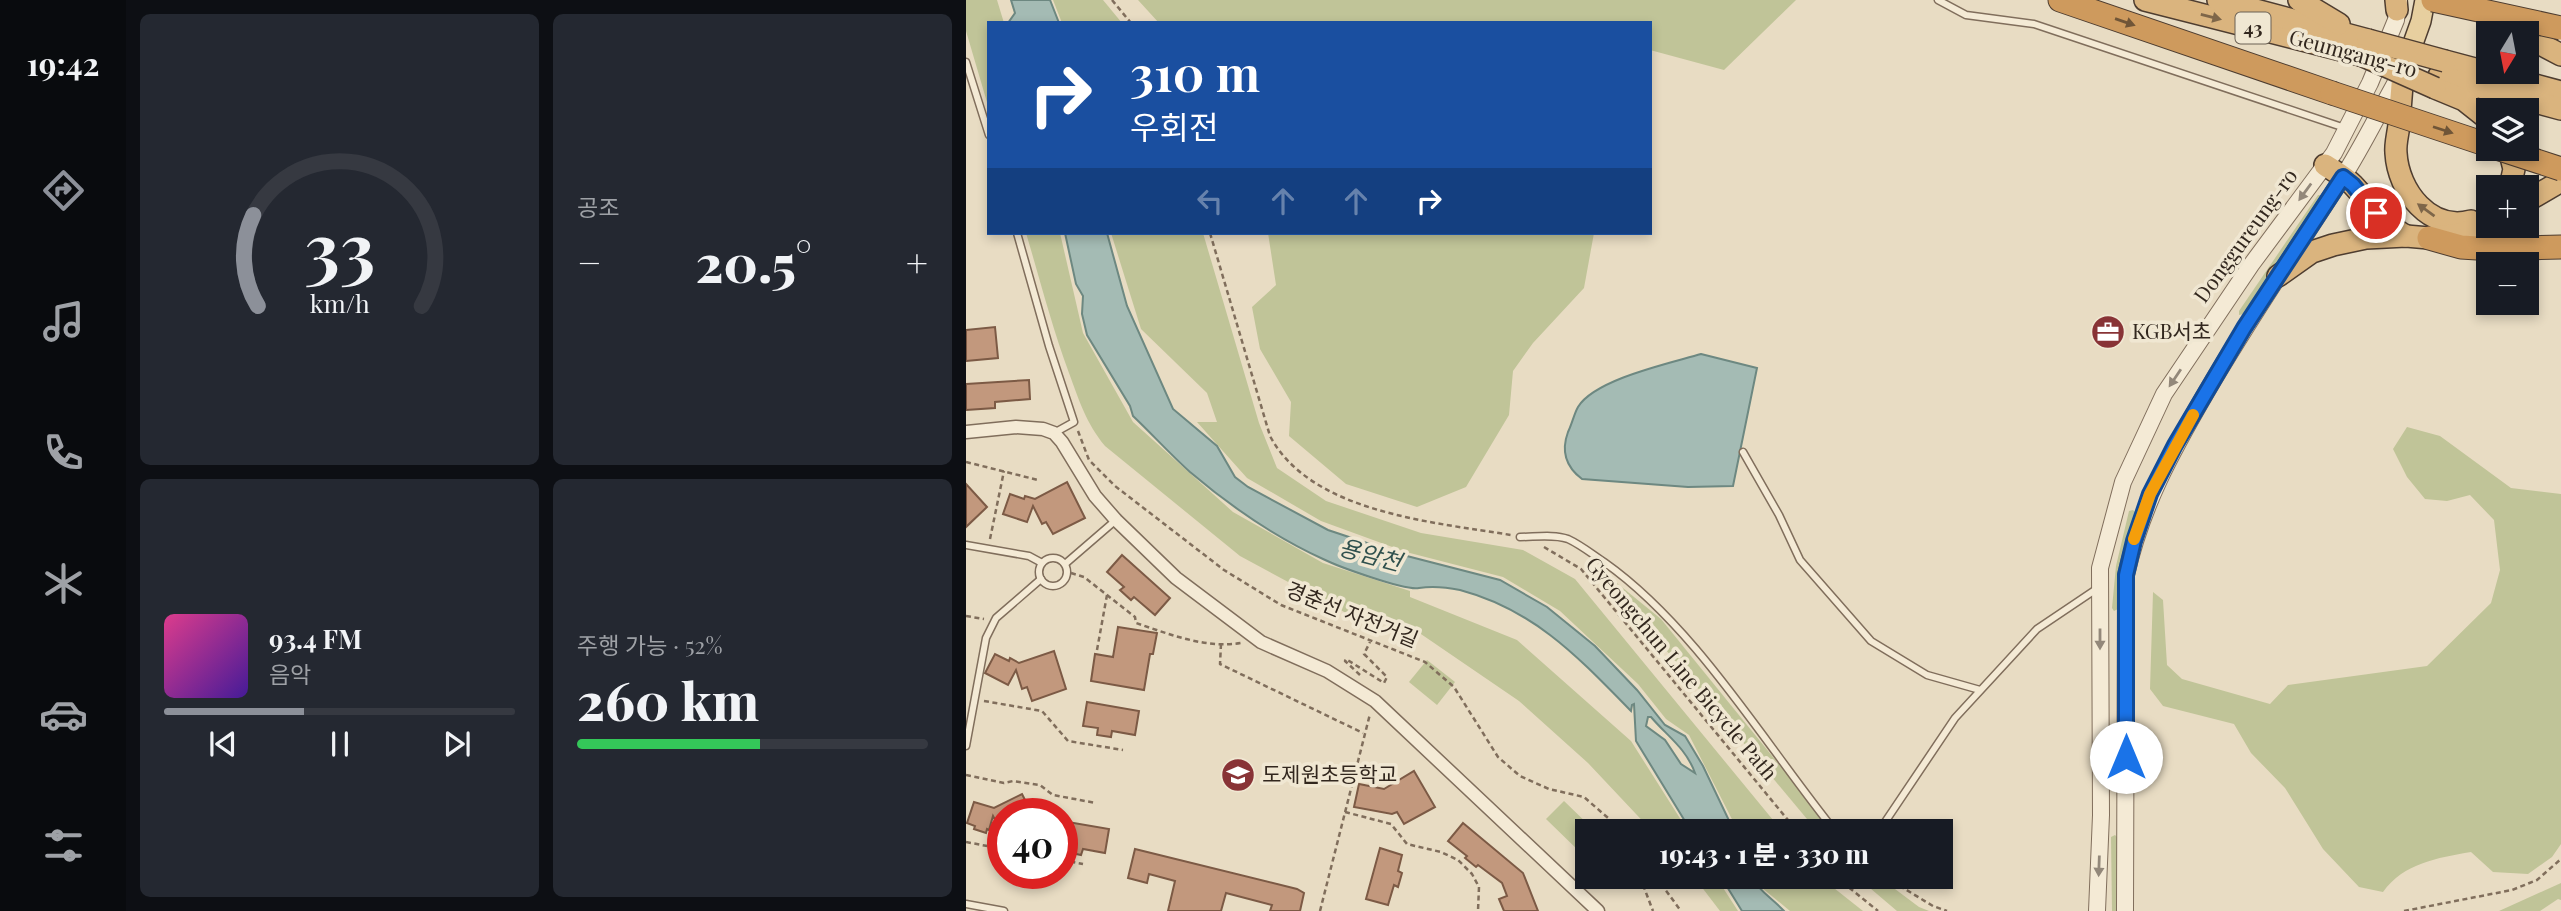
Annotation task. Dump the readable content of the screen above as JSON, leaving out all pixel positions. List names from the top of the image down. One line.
{"streets":{"highway":["43","Geumgang-ro"],"main road":["Donggureung-ro"],"path":["경춘선 자전거길","Gyeongchun Line Bicycle Path"]},"crossings":[["43","Geumgang-ro"]],"water":["용암천"],"places":{"office":["KGB서초"],"school or university":["도제원초등학교"]},"north":"bottom","page":{"tabs":"19:42","tile":["공조",["주행 가능 · 52%","260 km"]],"map_buttons":["+","−"],"turn":["310 m","우회전"],"heat":["−","20.5°","+"],"song":["93.4 FM","음악"],"limit":"40","trip":"19:43 · 1 분 · 330 m","gauge":["33","km/h"]}}
